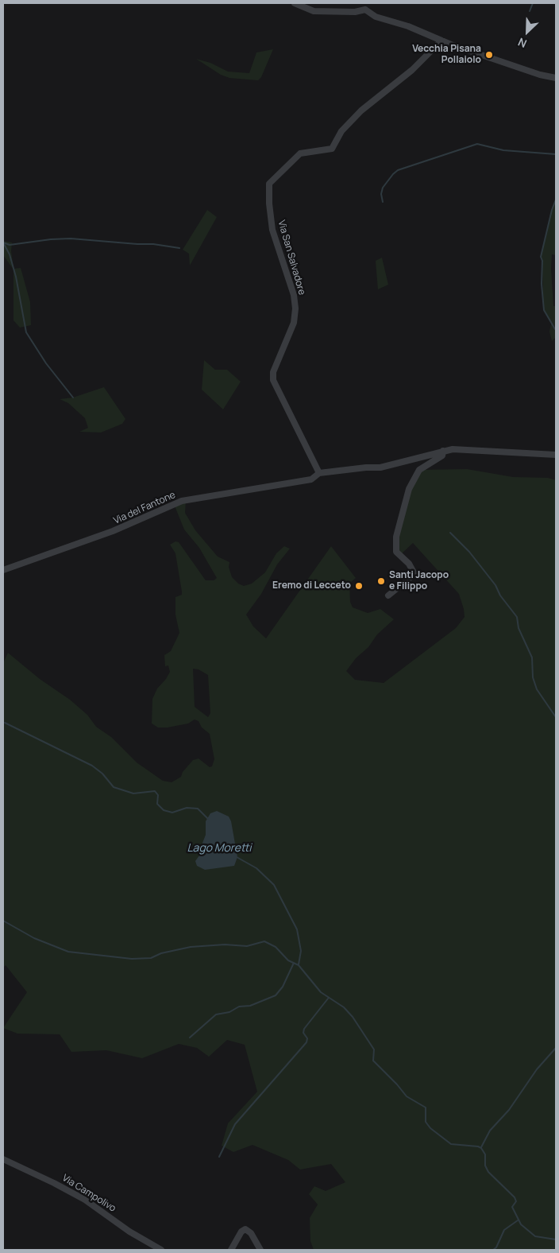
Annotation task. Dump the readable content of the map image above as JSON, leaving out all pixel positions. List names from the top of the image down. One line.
{"streets":{"street":["Via San Salvadore","Via del Fantone","Via Campolivo"]},"crossings":[["Via San Salvadore","Via del Fantone"]],"water":["Lago Moretti"],"places":["Vecchia Pisana Pollaiolo","Santi Jacopo e Filippo","Eremo di Lecceto"],"north":"bottom left"}
